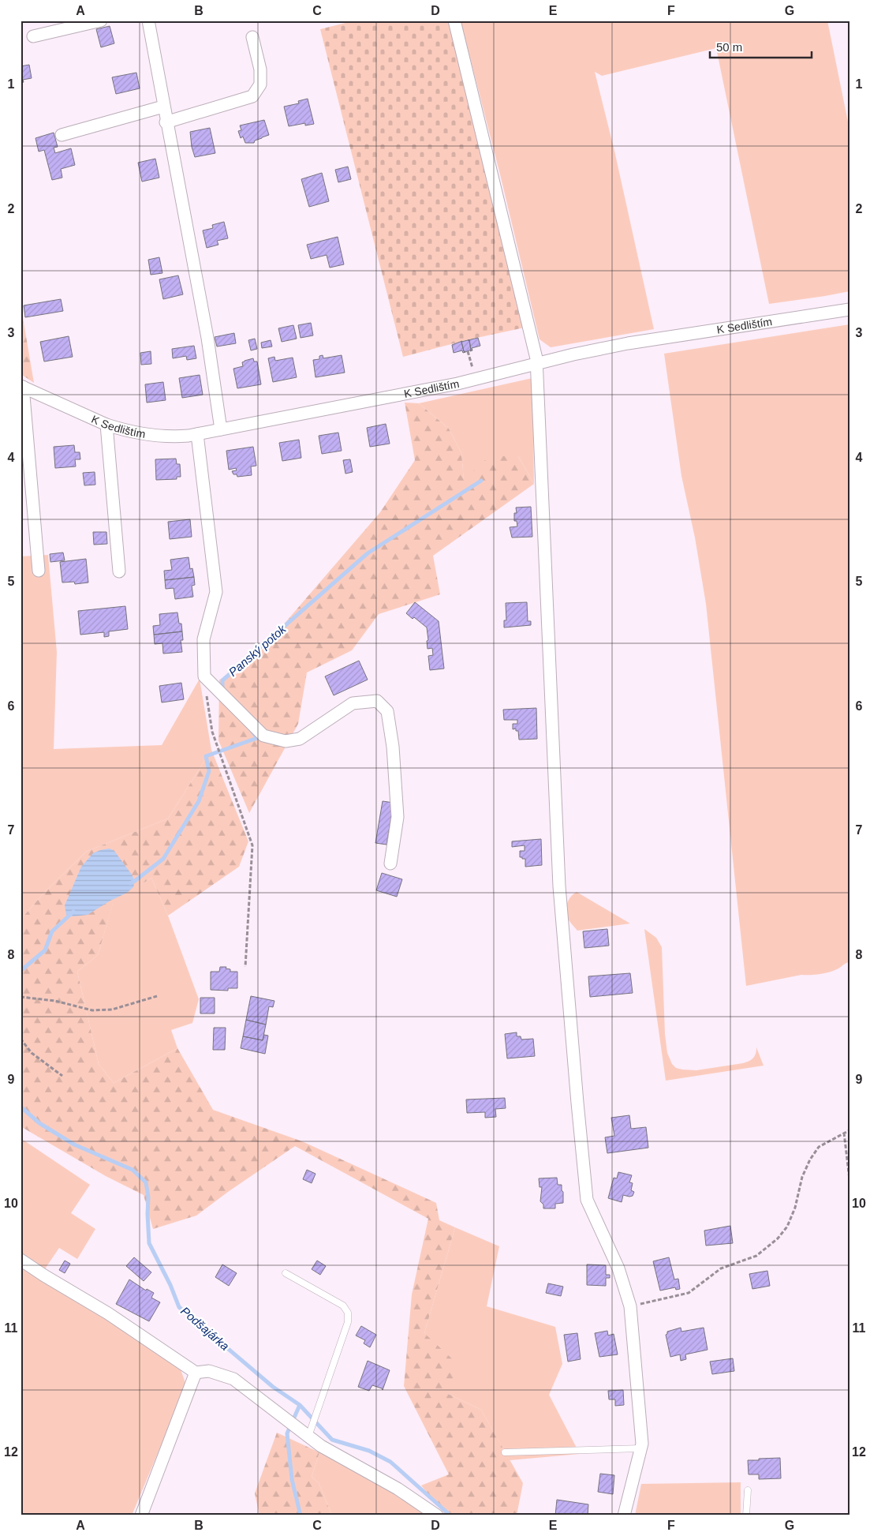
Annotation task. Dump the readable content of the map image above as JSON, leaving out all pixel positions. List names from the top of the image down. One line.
{"streets":{"street":["K Sedlištím"]},"water":["Panský potok","Podšajárka"],"scale_bar":"50 m","grid":{"columns":["A","B","C","D","E","F","G"],"rows":["1","2","3","4","5","6","7","8","9","10","11","12"]}}
